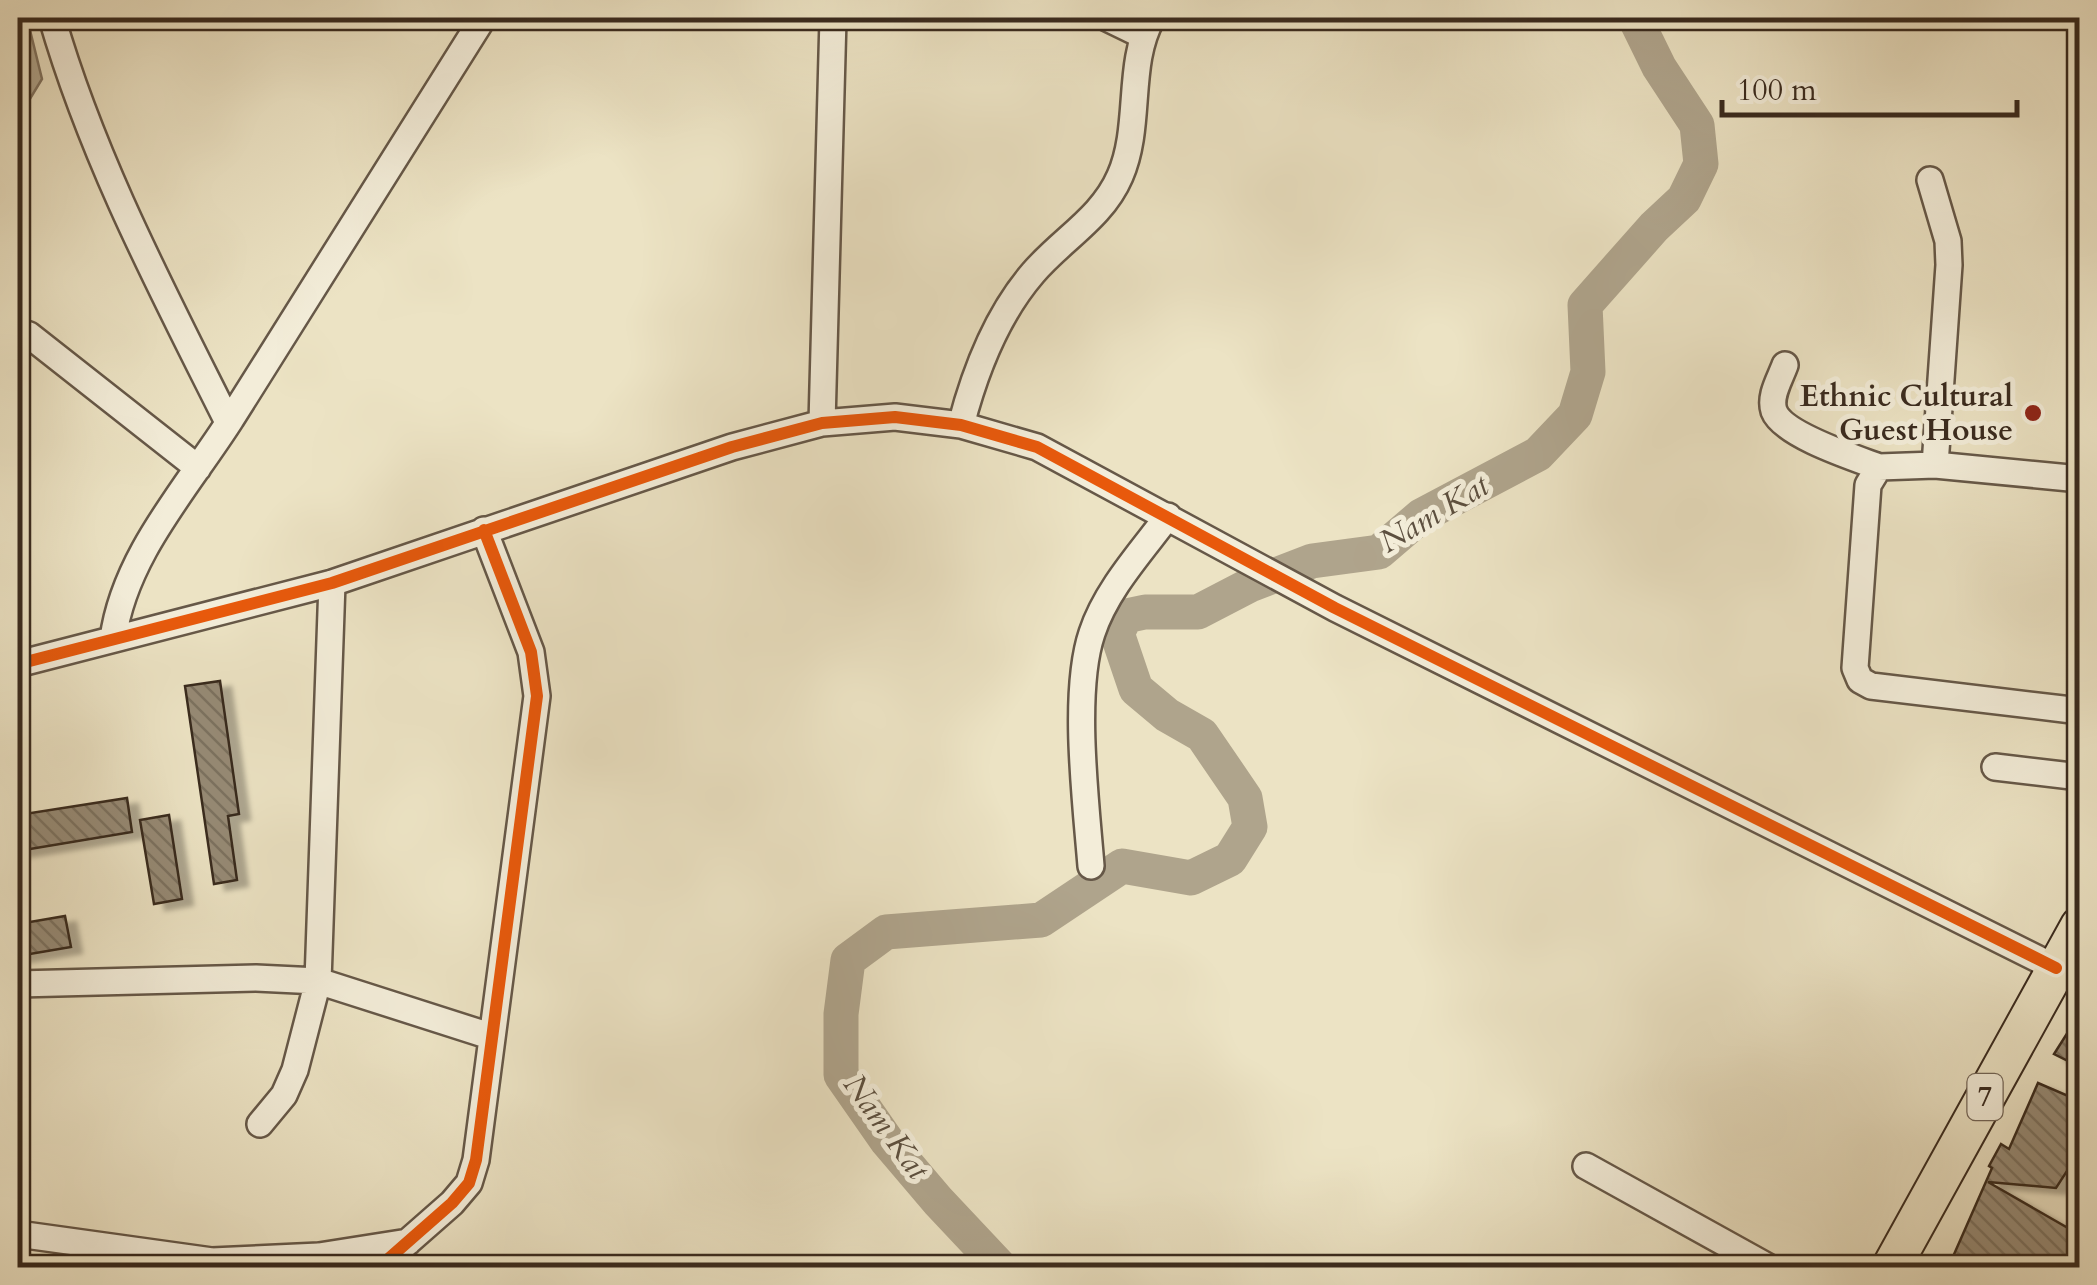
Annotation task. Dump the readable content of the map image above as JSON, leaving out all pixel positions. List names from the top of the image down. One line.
{"streets":{"highway":["7"]},"water":["Nam Kat"],"places":["Ethnic Cultural Guest House"],"scale_bar":"100 m"}
